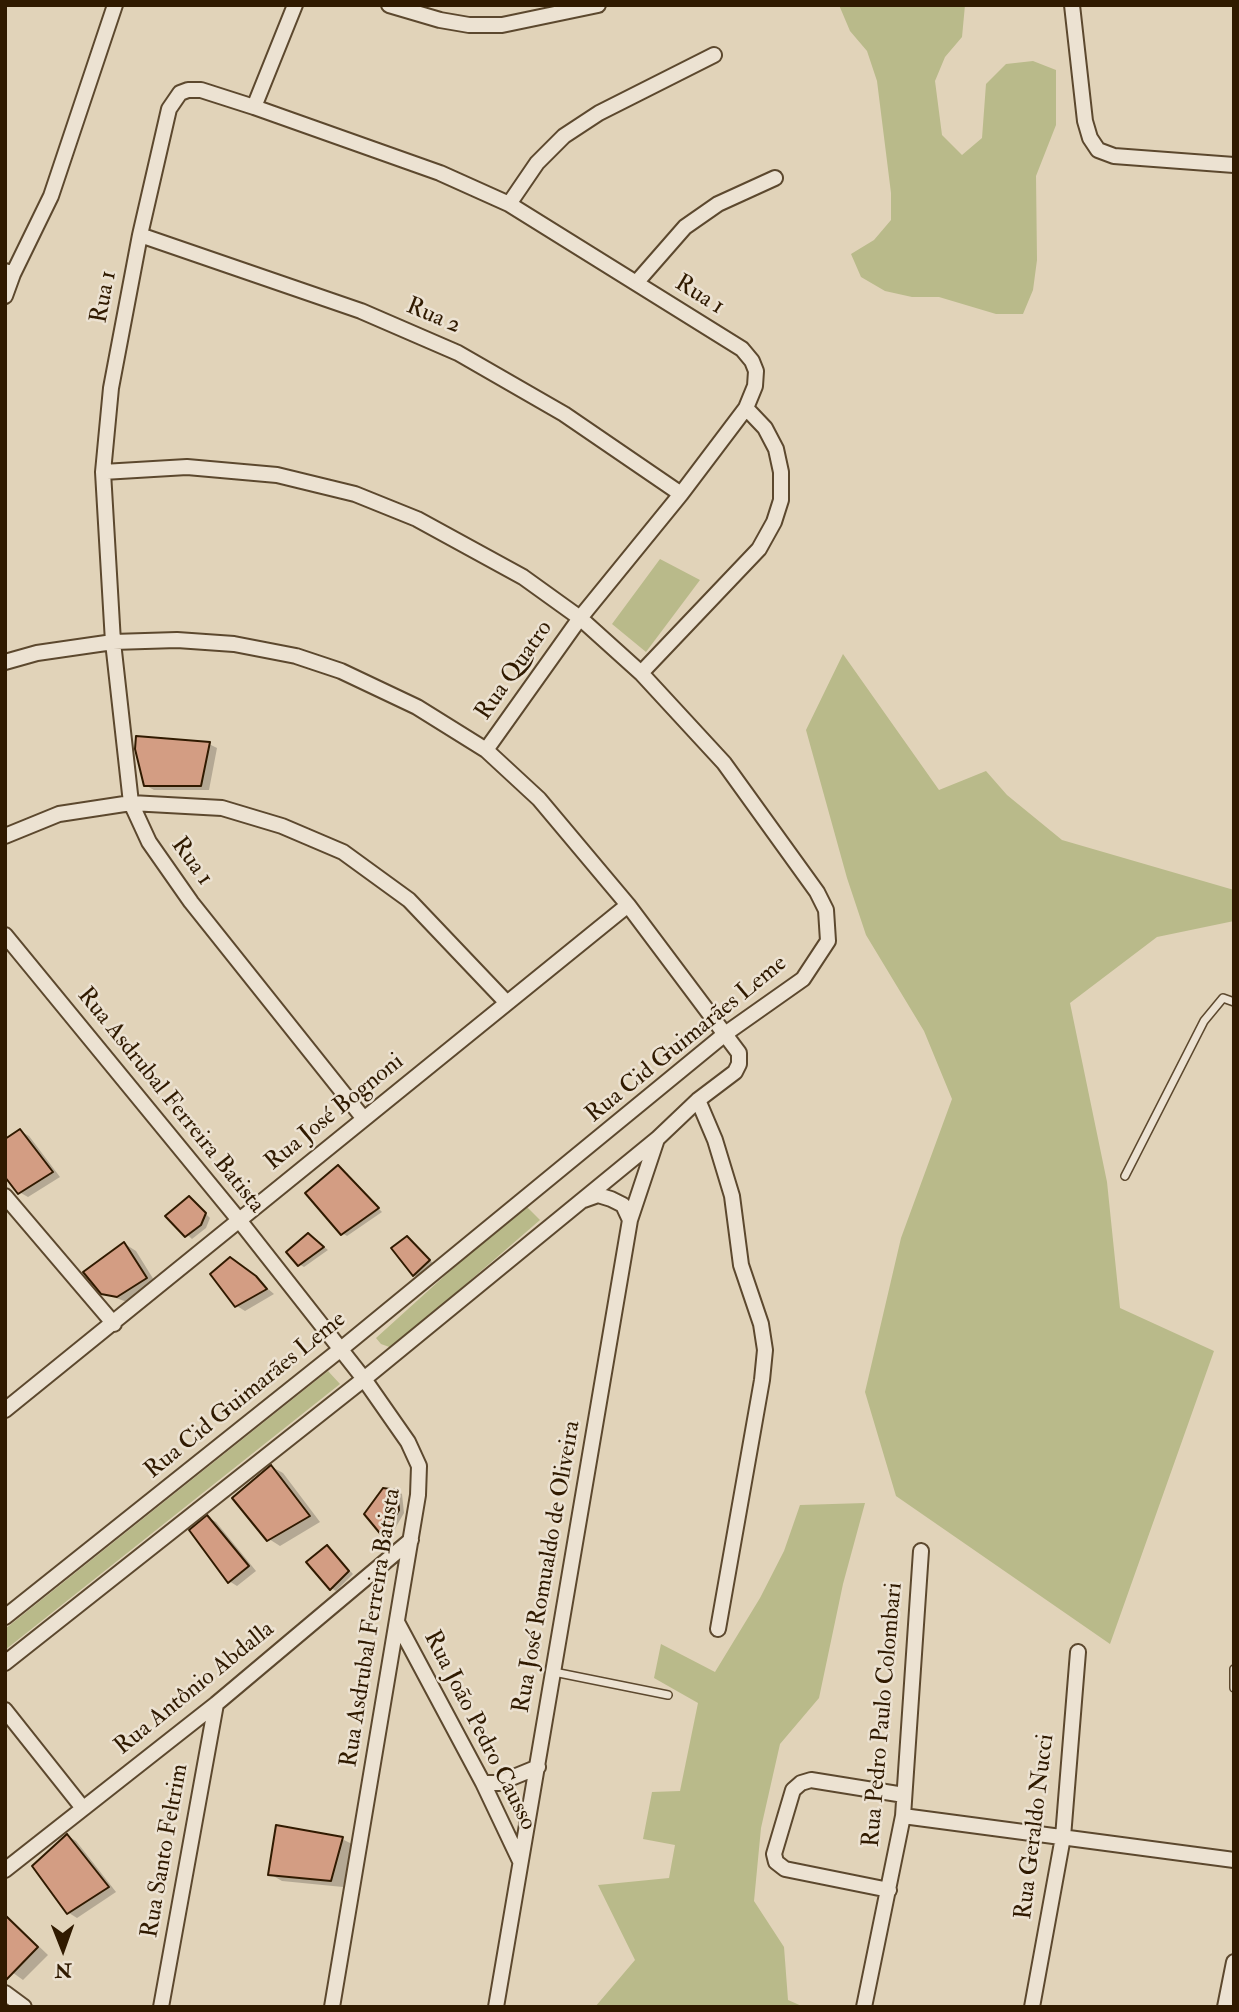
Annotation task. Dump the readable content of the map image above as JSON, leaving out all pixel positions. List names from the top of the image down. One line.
{"streets":{"street":["Rua 1","Rua 2","Rua Quatro","Rua Cid Guimarães Leme","Rua Asdrubal Ferreira Batista","Rua José Bognoni","Rua José Romualdo de Oliveira","Rua Antônio Abdalla","Rua Pedro Paulo Colombari","Rua João Pedro Causso","Rua Geraldo Nucci","Rua Santo Feltrim"]},"crossings":[["Rua 1","Rua 2"],["Rua 1","Rua Quatro"],["Rua 1","Rua Cid Guimarães Leme"],["Rua 1","Rua José Bognoni"],["Rua 2","Rua Quatro"],["Rua Quatro","Rua Cid Guimarães Leme"],["Rua Cid Guimarães Leme","Rua Asdrubal Ferreira Batista"],["Rua Asdrubal Ferreira Batista","Rua José Bognoni"],["Rua Asdrubal Ferreira Batista","Rua Antônio Abdalla"],["Rua Asdrubal Ferreira Batista","Rua João Pedro Causso"],["Rua José Romualdo de Oliveira","Rua João Pedro Causso"],["Rua Antônio Abdalla","Rua Santo Feltrim"]],"north":"bottom"}
